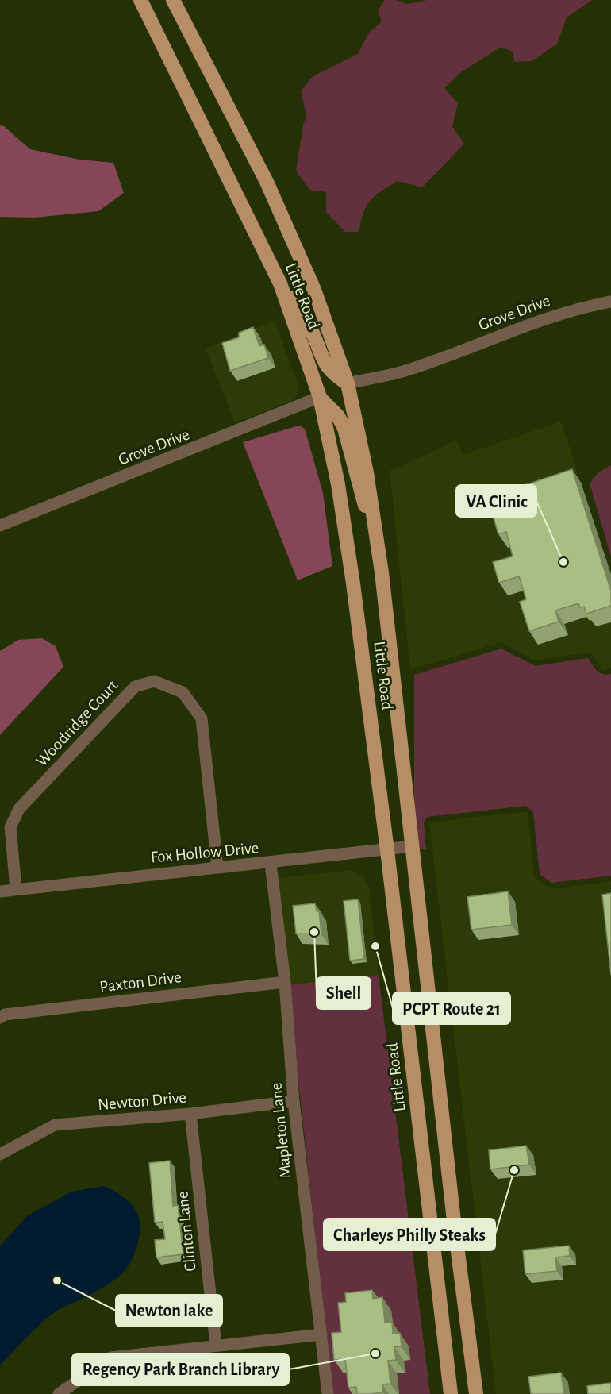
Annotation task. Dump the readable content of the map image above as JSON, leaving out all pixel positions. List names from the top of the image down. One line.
{"streets":{"main road":["Little Road"],"street":["Grove Drive","Woodridge Court","Fox Hollow Drive","Paxton Drive","Newton Drive","Mapleton Lane","Clinton Lane"]},"crossings":[["Little Road","Grove Drive"],["Little Road","Fox Hollow Drive"],["Woodridge Court","Fox Hollow Drive"],["Fox Hollow Drive","Mapleton Lane"],["Paxton Drive","Mapleton Lane"],["Newton Drive","Mapleton Lane"],["Newton Drive","Clinton Lane"]],"places":["VA Clinic","Shell","PCPT Route 21","Charleys Philly Steaks","Newton lake","Regency Park Branch Library"]}
